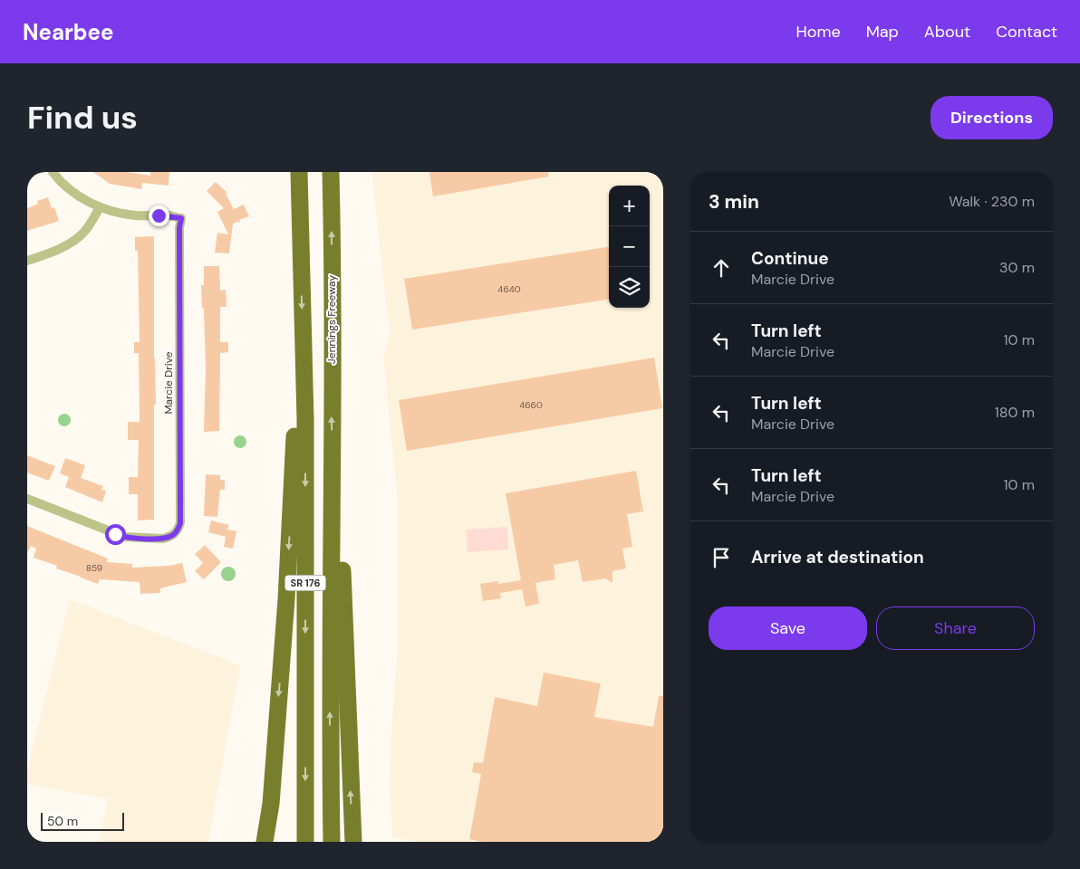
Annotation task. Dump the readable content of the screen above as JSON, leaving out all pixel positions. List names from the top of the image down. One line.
{"streets":{"highway":["Jennings Freeway","SR 176"],"street":["Marcie Drive"]},"crossings":[["Jennings Freeway","SR 176"]],"house_numbers":["4640","4660","859"],"scale_bar":"50 m","page":{"header":"Nearbee","nav":["Home","Map","About","Contact"],"buttons":["Directions",["Save","Share"]],"title":"Find us","heading":["3 min","Walk · 230 m"],"map_buttons":["+","−"],"list":[["Continue","Marcie Drive","30 m"],["Turn left","Marcie Drive","10 m"],["Turn left","Marcie Drive","180 m"],["Turn left","Marcie Drive","10 m"],"Arrive at destination"],"scale":"50 m"}}
